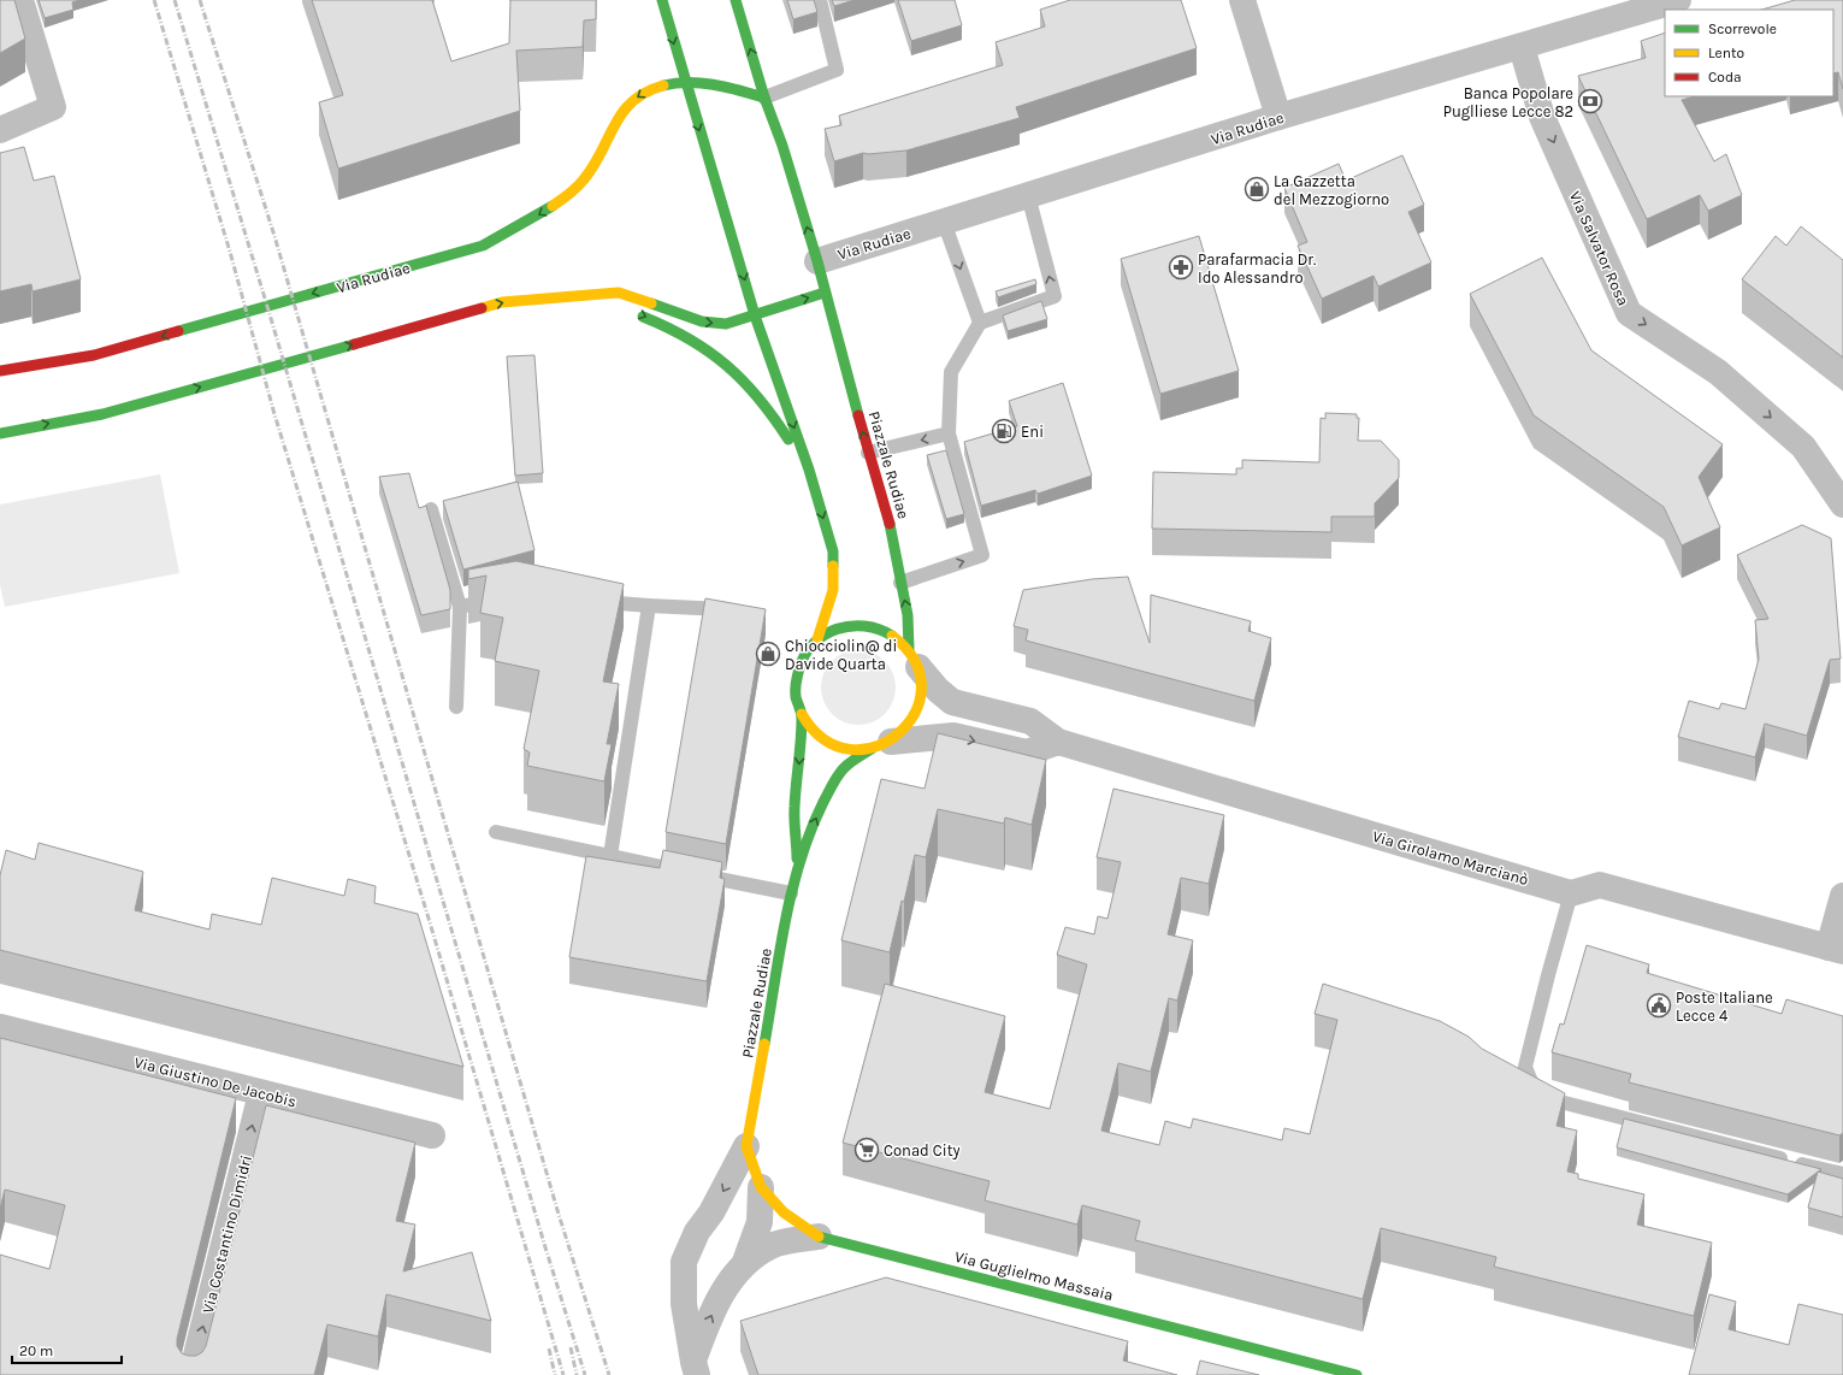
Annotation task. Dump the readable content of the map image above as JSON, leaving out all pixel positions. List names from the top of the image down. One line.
{"streets":{"main road":["Via Rudiae","Piazzale Rudiae","Via Guglielmo Massaia"],"street":["Via Salvator Rosa","Via Girolamo Marcianò","Via Giustino De Jacobis","Via Costantino Dimidri"]},"crossings":[["Via Rudiae","Via Salvator Rosa"],["Via Rudiae","Piazzale Rudiae"],["Piazzale Rudiae","Via Girolamo Marcianò"],["Piazzale Rudiae","Via Guglielmo Massaia"],["Via Giustino De Jacobis","Via Costantino Dimidri"]],"one_way":["Via Salvator Rosa","Via Costantino Dimidri"],"places":{"bank":["Banca Popolare Puglliese Lecce 82"],"shop":["La Gazzetta del Mezzogiorno","Chiocciolin@ di Davide Quarta"],"pharmacy":["Parafarmacia Dr. Ido Alessandro"],"fuel station":["Eni"],"public building":["Poste Italiane Lecce 4"],"supermarket":["Conad City"]},"legend":["Scorrevole","Lento","Coda"],"scale_bar":"20 m"}
